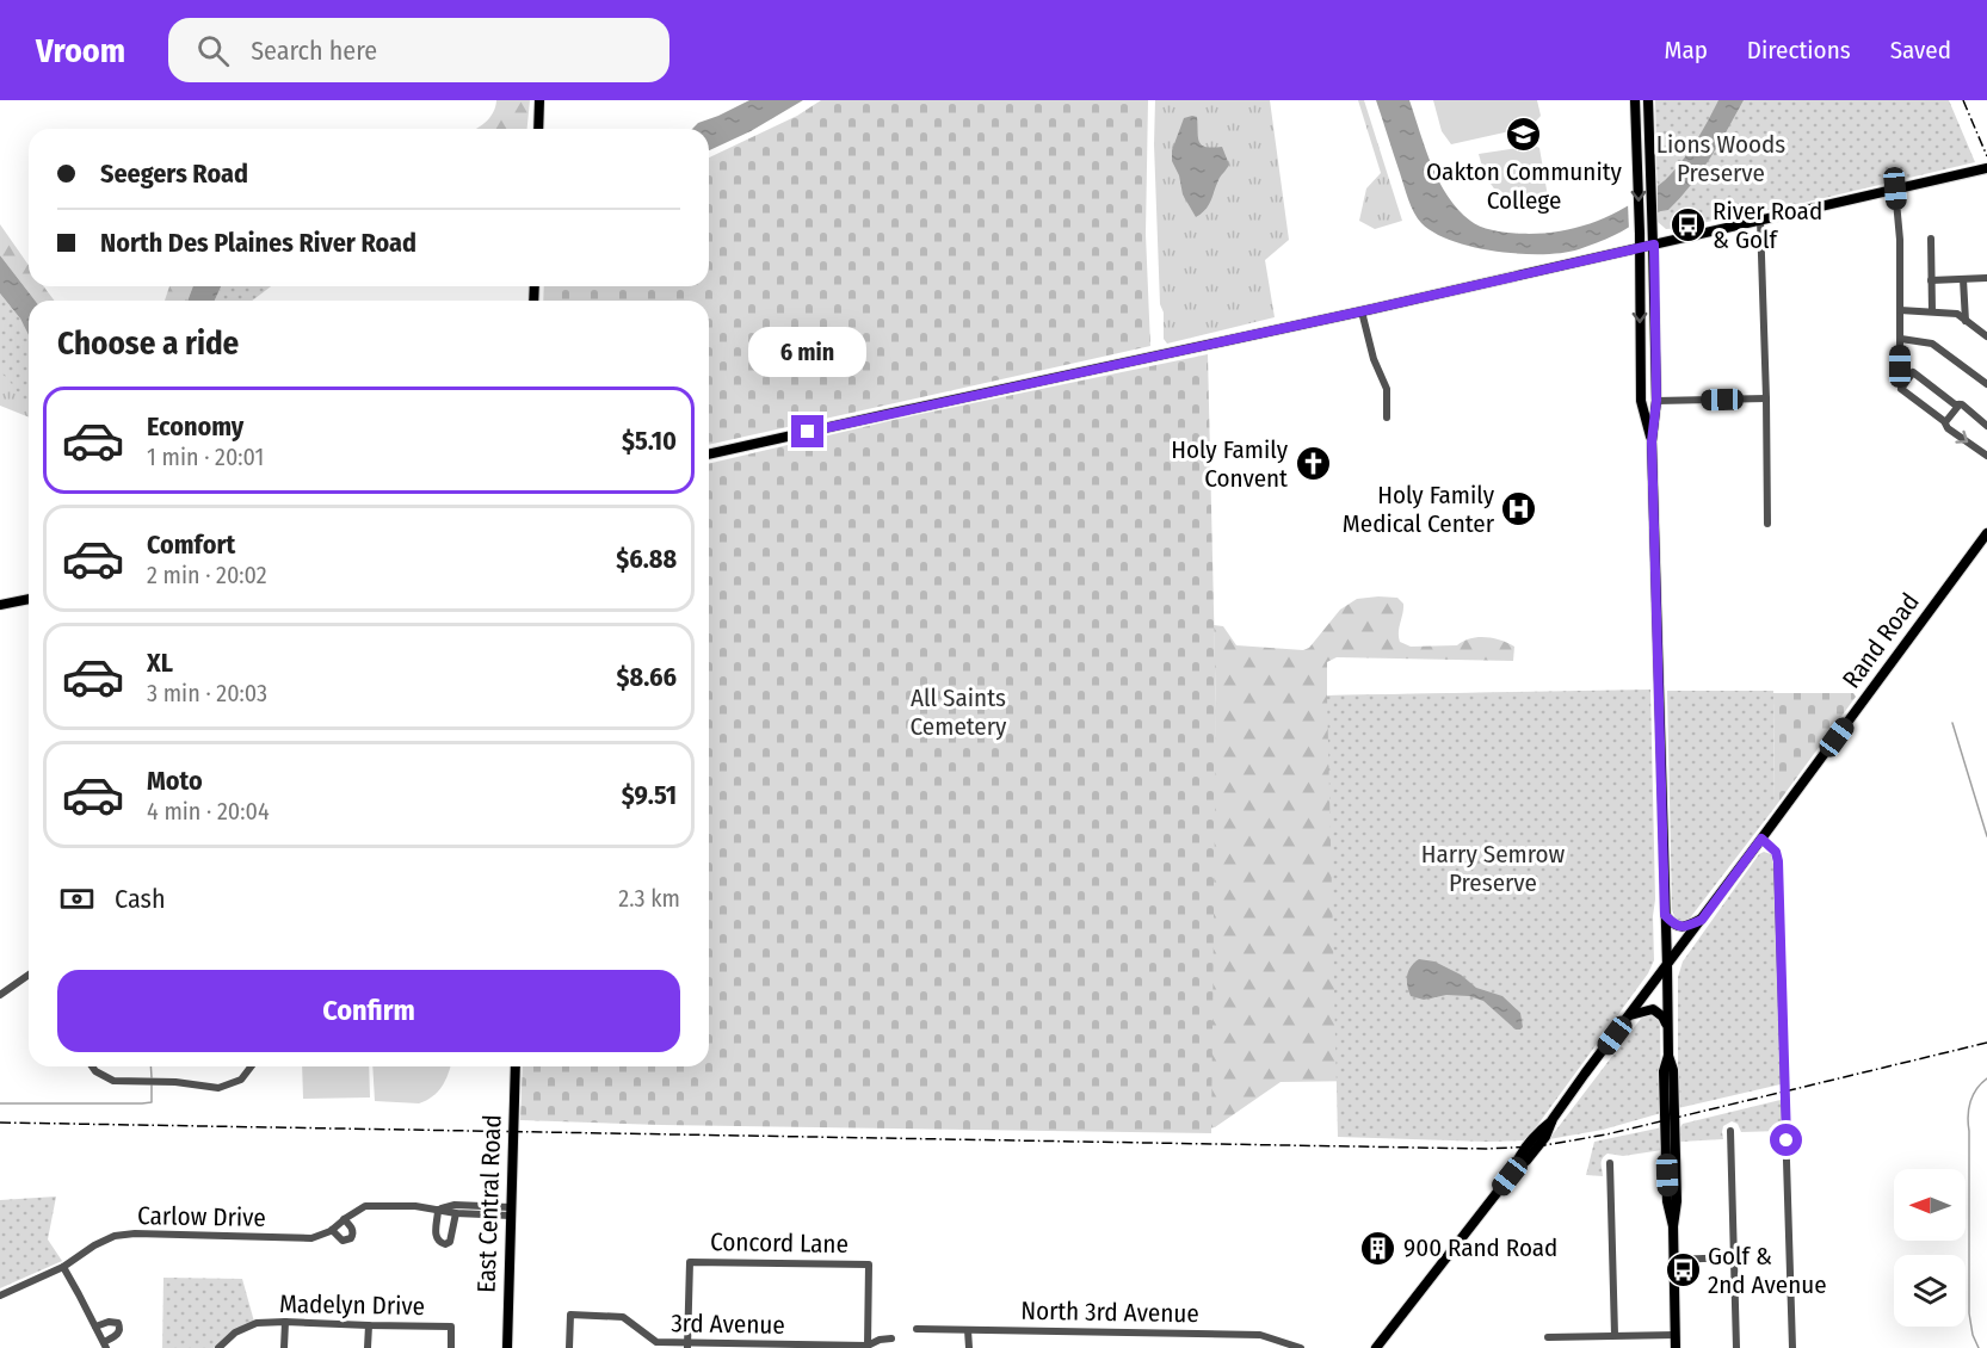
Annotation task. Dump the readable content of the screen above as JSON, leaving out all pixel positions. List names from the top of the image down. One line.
{"streets":{"main road":["Rand Road","East Central Road"],"street":["Carlow Drive","Concord Lane","Madelyn Drive","North 3rd Avenue","3rd Avenue"]},"crossings":[["East Central Road","Carlow Drive"],["Concord Lane","3rd Avenue"]],"parks":["Lions Woods Preserve","All Saints Cemetery","Harry Semrow Preserve"],"places":{"school or university":["Oakton Community College"],"bus stop":["River Road & Golf","Golf & 2nd Avenue"],"church":["Holy Family Convent"],"hospital":["Holy Family Medical Center"],"building":["900 Rand Road"]},"north":"left","page":{"header":"Vroom","search":"Search here","nav":["Map","Directions","Saved"],"banner":["Seegers Road","North Des Plaines River Road"],"heading":"Choose a ride","bubble":"6 min","list":[{"name":"Economy","note":"1 min · 20:01","value":"$5.10"},{"name":"Comfort","note":"2 min · 20:02","value":"$6.88"},{"name":"XL","note":"3 min · 20:03","value":"$8.66"},{"name":"Moto","note":"4 min · 20:04","value":"$9.51"}],"pay":["Cash","2.3 km"],"buttons":"Confirm"}}
